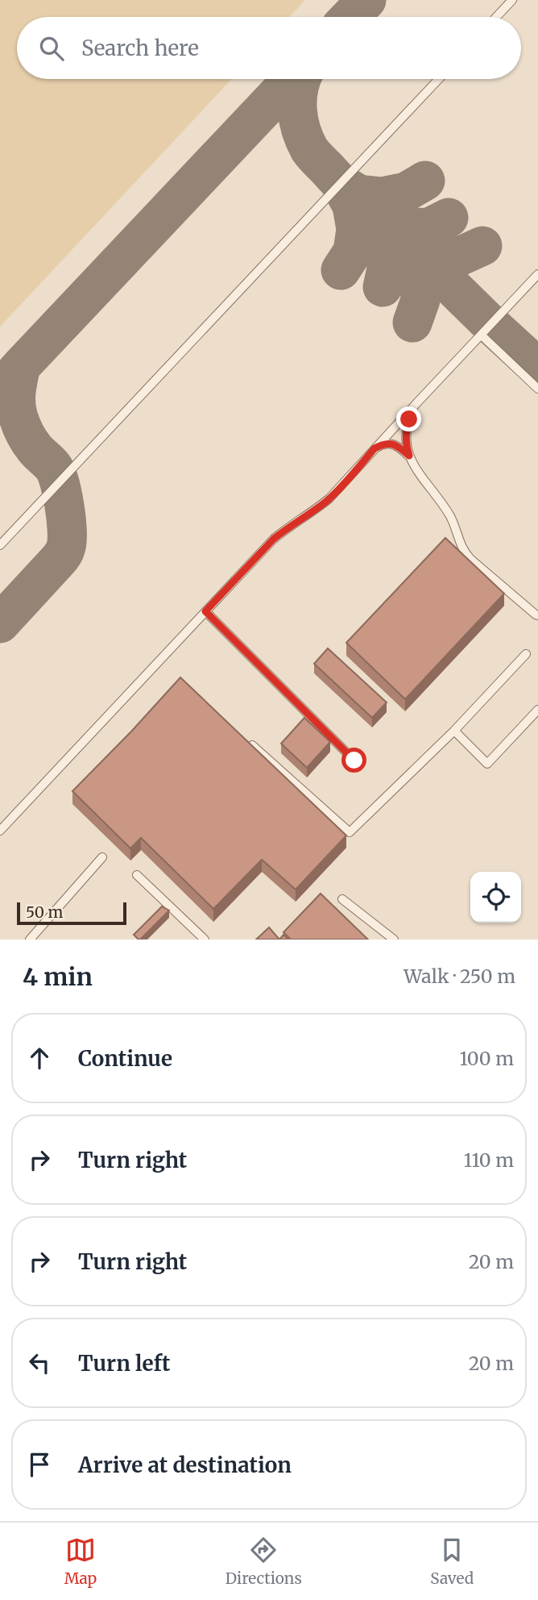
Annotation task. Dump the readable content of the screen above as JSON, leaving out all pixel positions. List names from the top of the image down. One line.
{"scale_bar":"50 m","page":{"search":"Search here","scale":"50 m","heading":["4 min","Walk · 250 m"],"list":[["Continue","100 m"],["Turn right","110 m"],["Turn right","20 m"],["Turn left","20 m"],"Arrive at destination"],"nav":["Map","Directions","Saved"]}}
